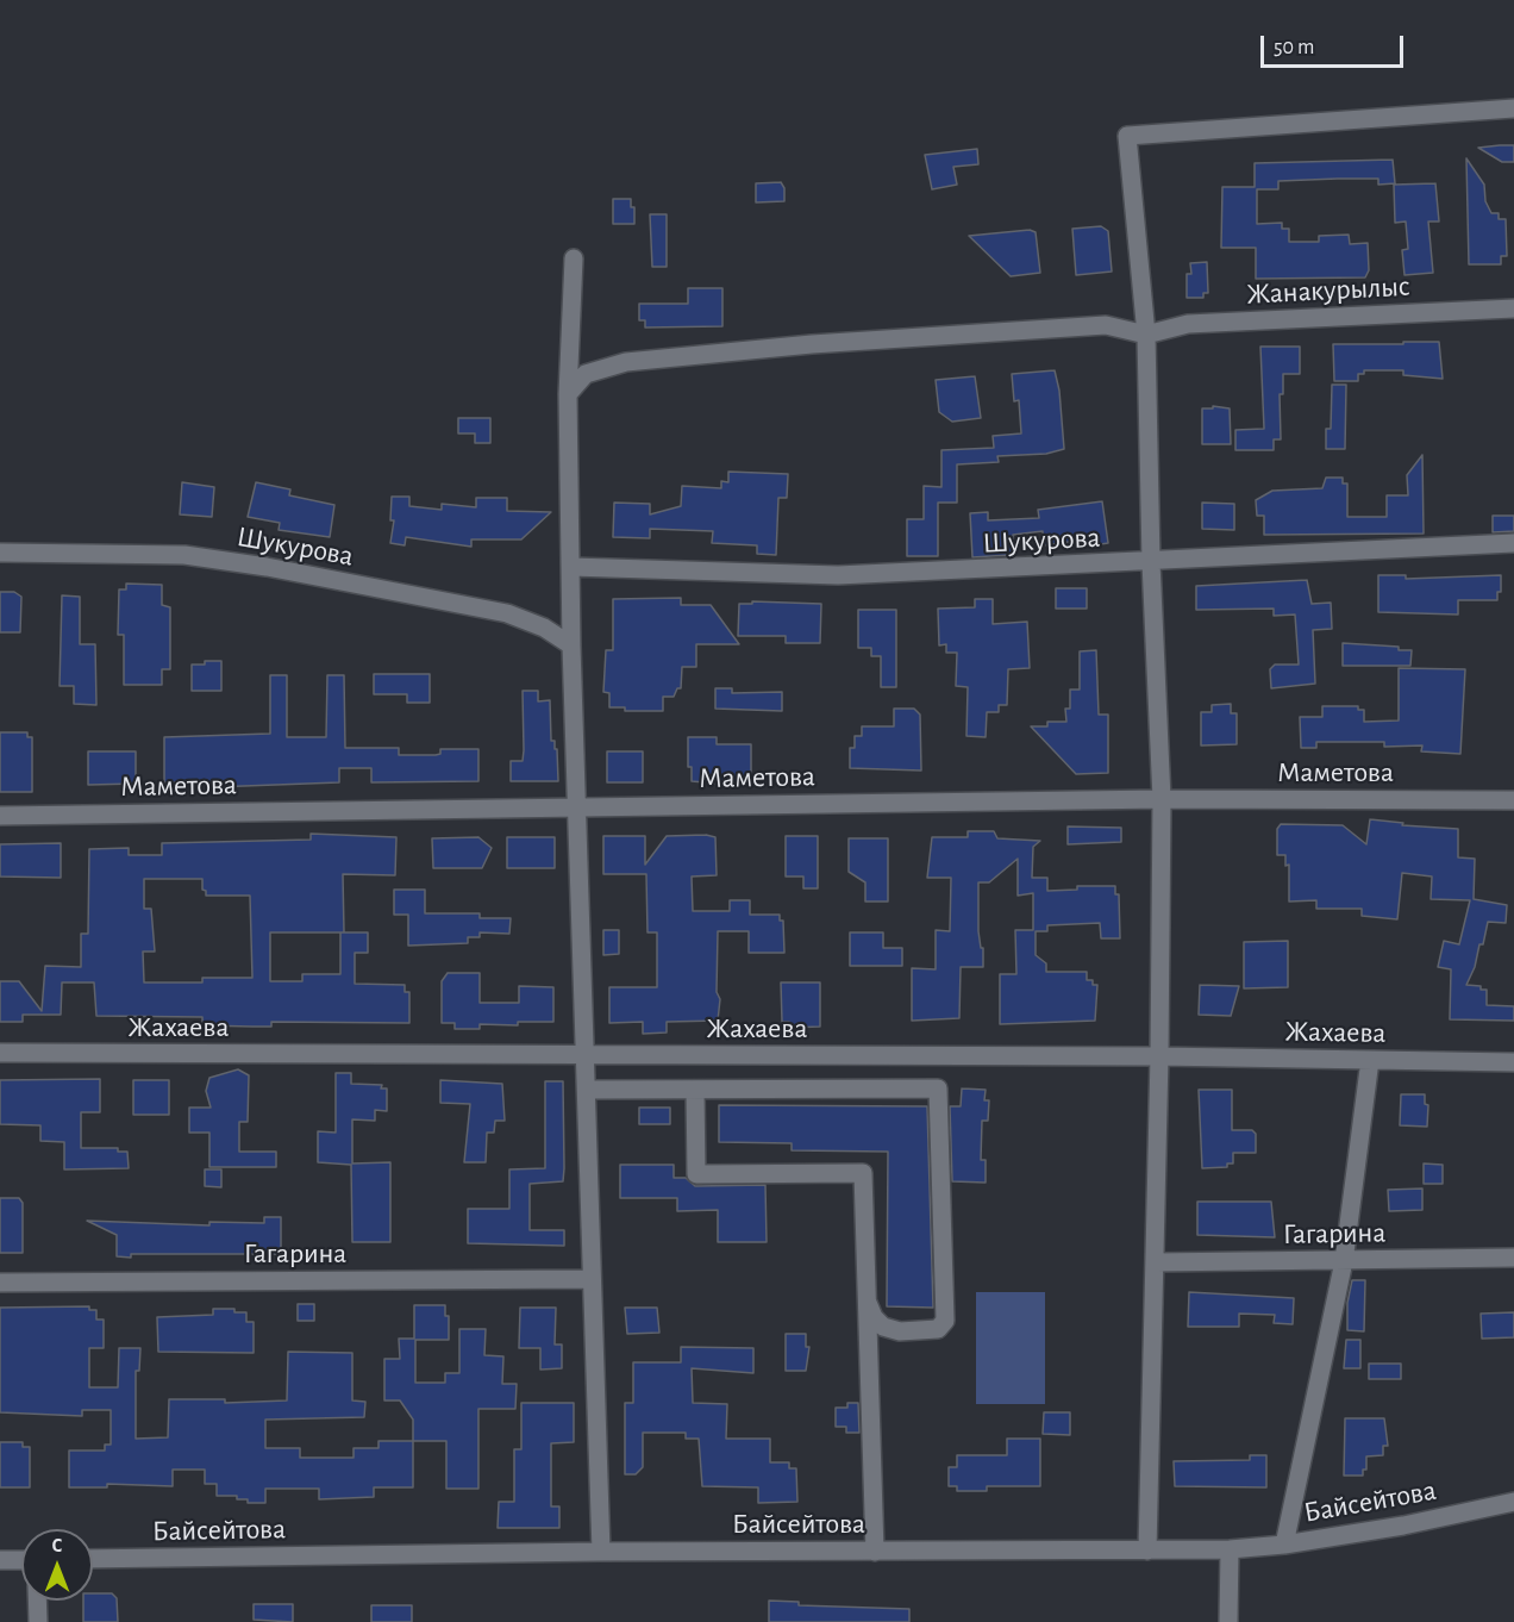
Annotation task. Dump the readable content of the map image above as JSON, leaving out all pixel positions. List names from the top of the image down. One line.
{"streets":{"street":["Жанакурылыс","Шукурова","Маметова","Жахаева","Гагарина","Байсейтова"]},"scale_bar":"50 m","north":"top"}
